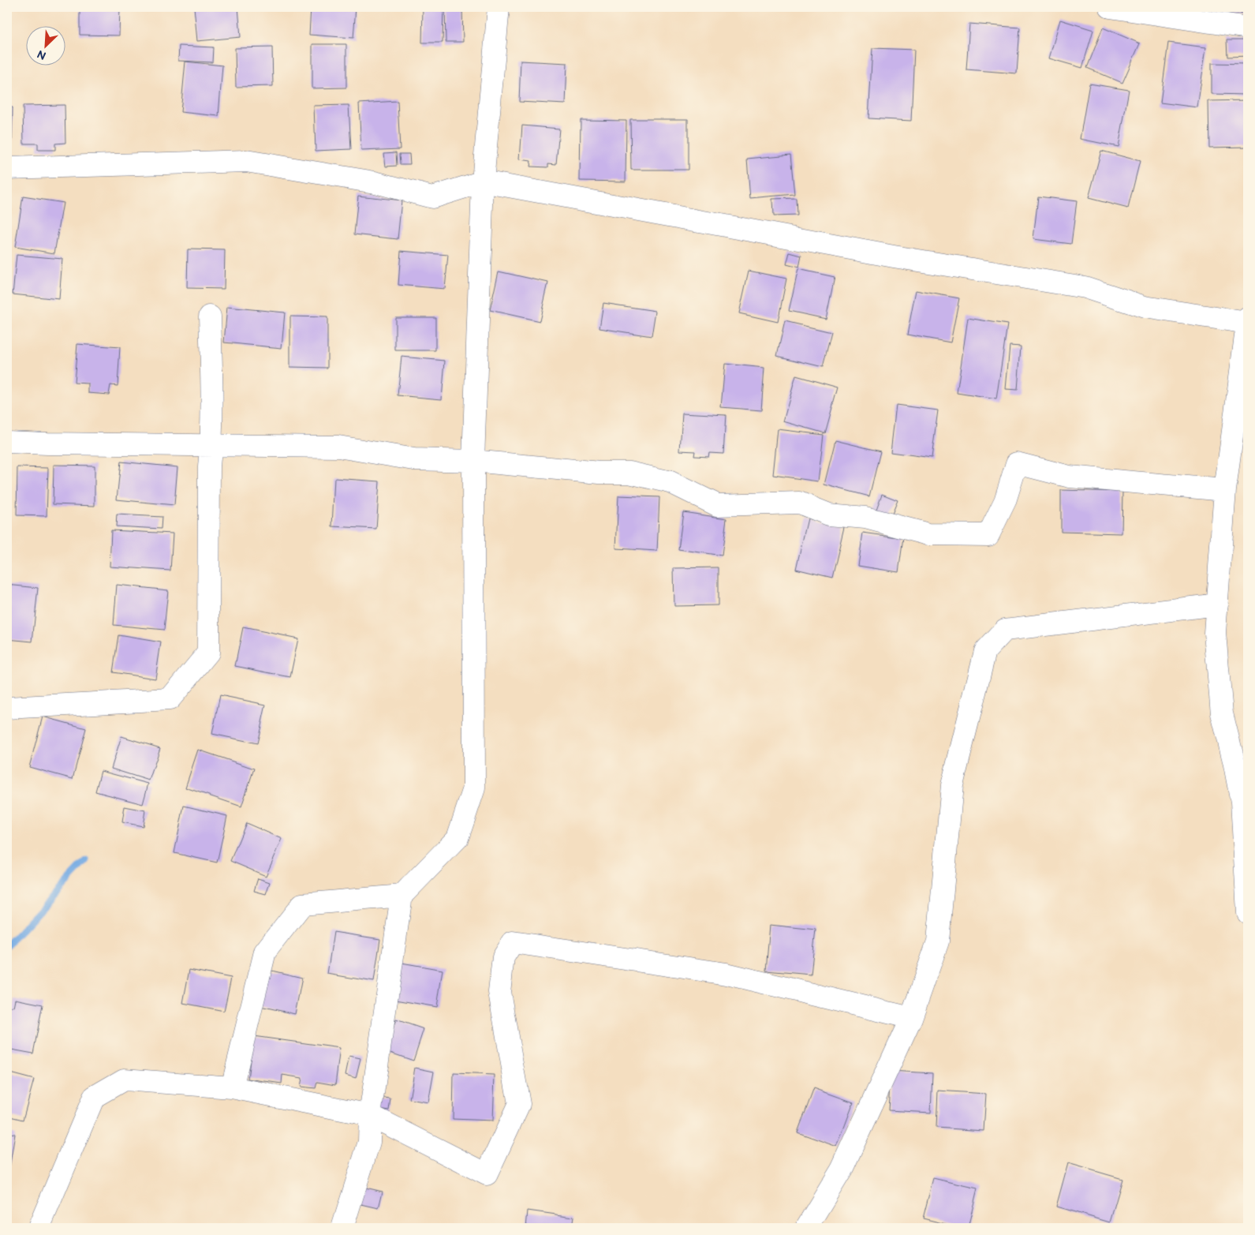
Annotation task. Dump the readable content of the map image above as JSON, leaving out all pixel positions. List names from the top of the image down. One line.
{"north":"bottom left"}
